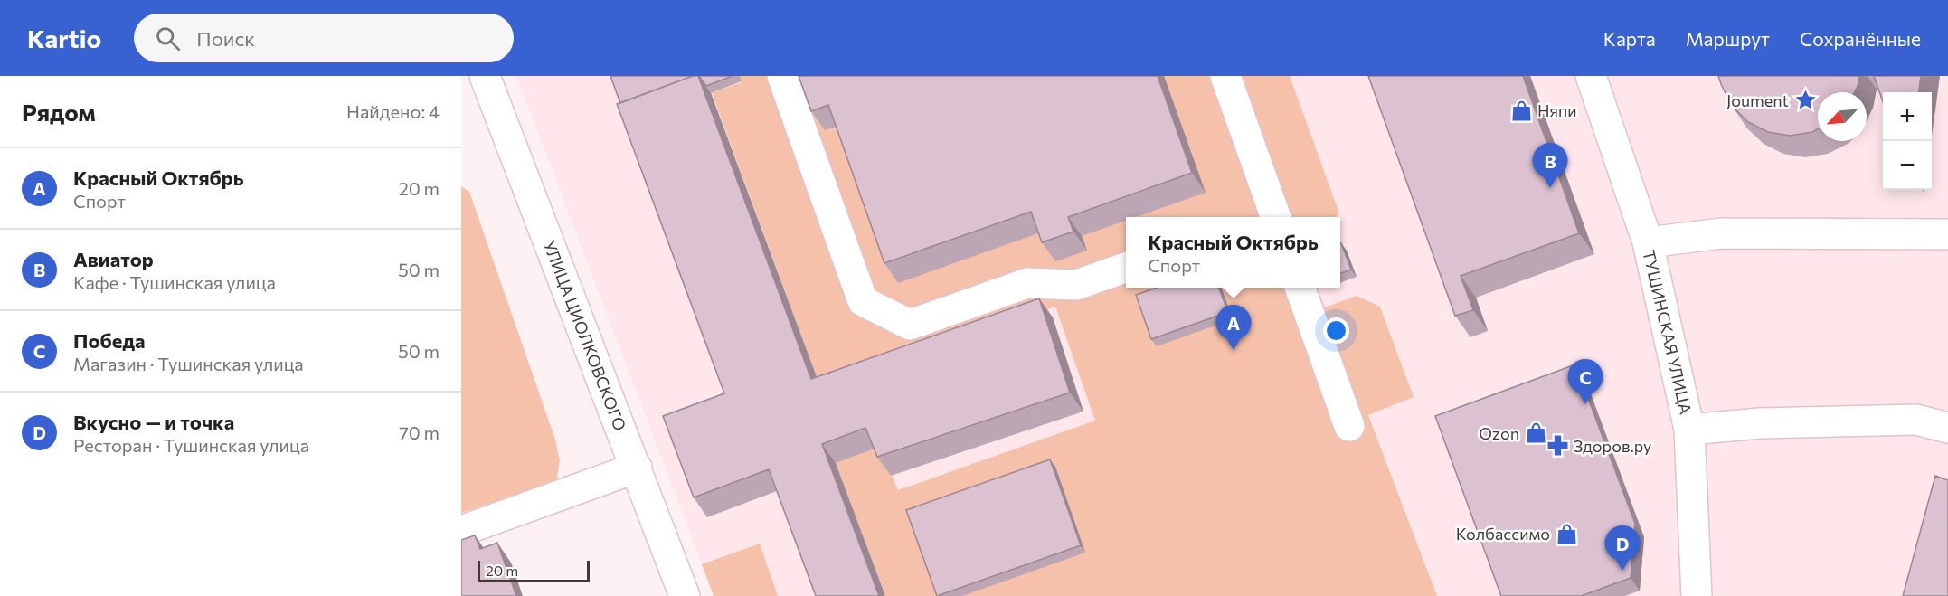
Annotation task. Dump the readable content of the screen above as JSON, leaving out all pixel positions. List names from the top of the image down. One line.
{"streets":{"street":["ТУШИНСКАЯ УЛИЦА","УЛИЦА ЦИОЛКОВСКОГО"]},"places":{"place":["Joument"],"shop":["Няпи","Ozon","Колбассимо"],"pharmacy":["Здоров.ру"]},"scale_bar":"20 m","north":"bottom left","page":{"header":"Kartio","search":"Поиск","nav":["Карта","Маршрут","Сохранённые"],"heading":["Рядом","Найдено: 4"],"map_buttons":["+","−"],"pins":["B","A","C","D"],"list":[{"mark":"A","name":"Красный Октябрь","note":"Спорт","value":"20 m"},{"mark":"B","name":"Авиатор","note":"Кафе · Тушинская улица","value":"50 m"},{"mark":"C","name":"Победа","note":"Магазин · Тушинская улица","value":"50 m"},{"mark":"D","name":"Вкусно — и точка","note":"Ресторан · Тушинская улица","value":"70 m"}],"popup":["Красный Октябрь","Спорт"],"scale":"20 m"}}
